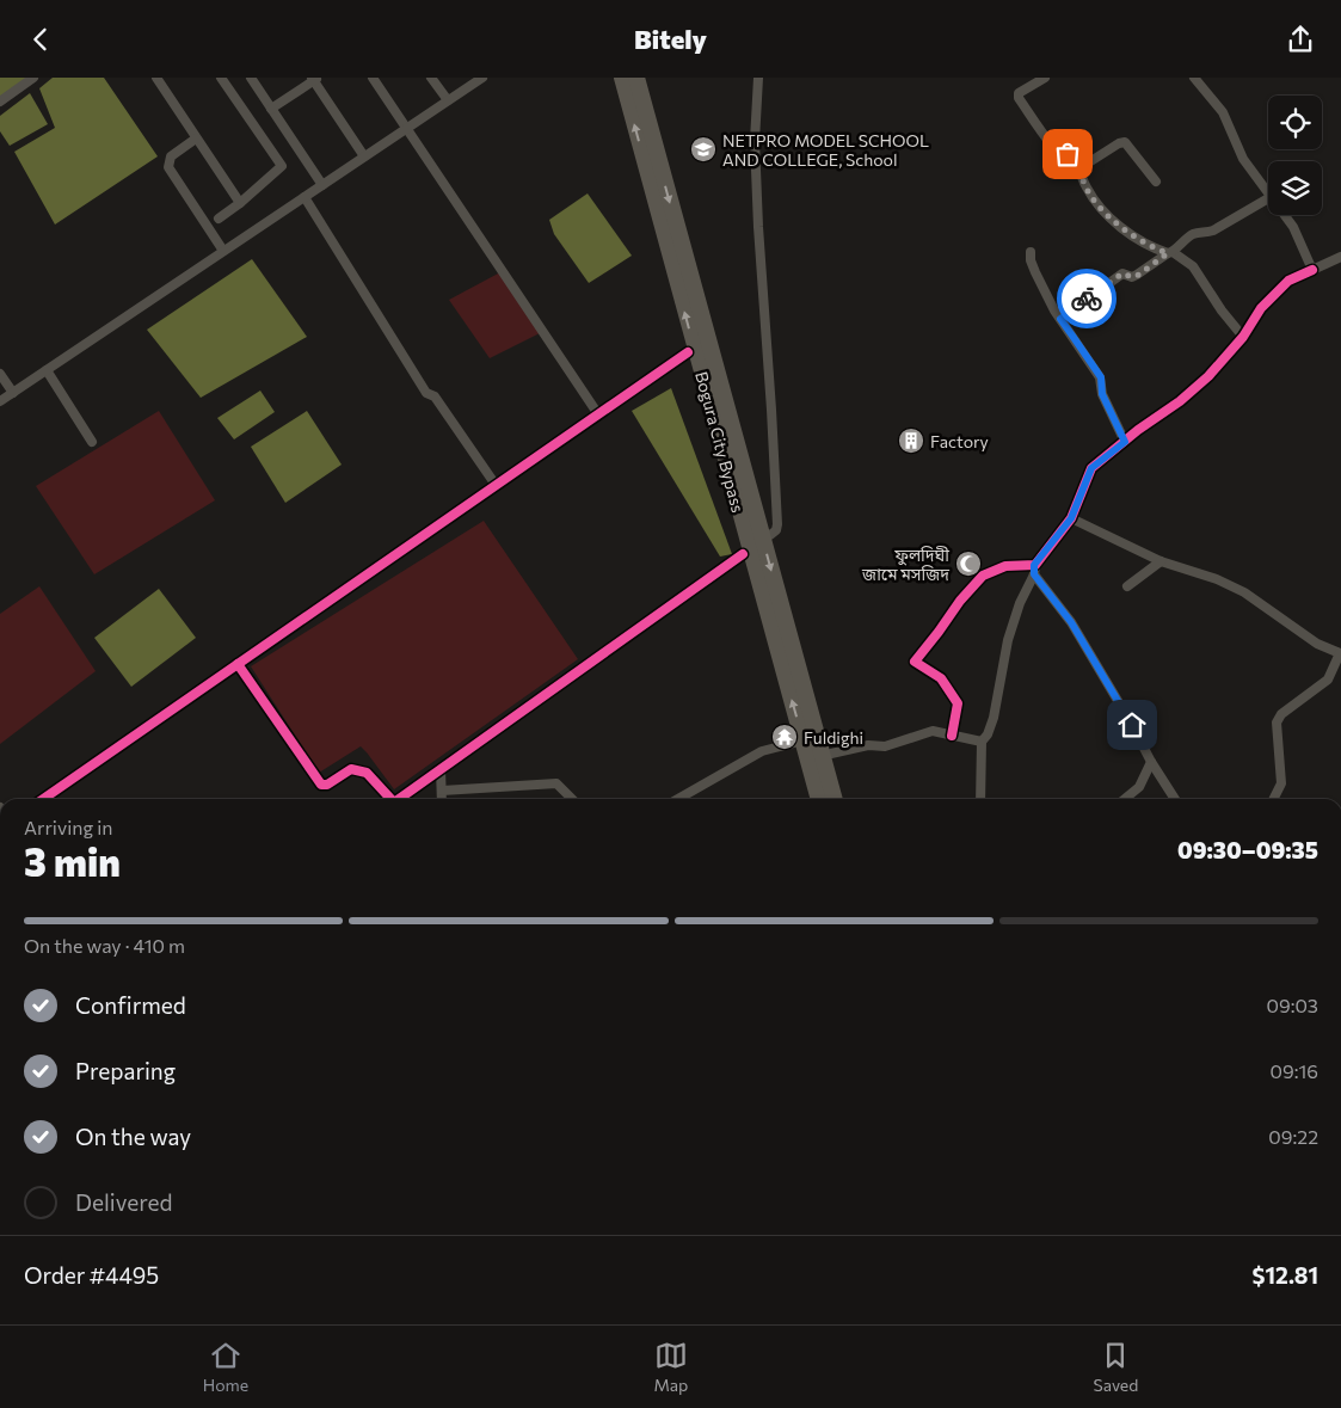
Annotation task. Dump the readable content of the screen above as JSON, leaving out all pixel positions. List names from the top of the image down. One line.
{"streets":{"highway":["Bogura City Bypass"]},"places":{"school or university":["NETPRO MODEL SCHOOL AND COLLEGE, School"],"building":["Factory"],"mosque":["ফুলদিঘী জামে মসজিদ"],"temple":["Fuldighi"]},"page":{"header":"Bitely","heading":["3 min","Arriving in","09:30–09:35"],"panel":["Order #4495","$12.81"],"bar":"On the way · 410 m","list":[["Confirmed","09:03"],["Preparing","09:16"],["On the way","09:22"],"Delivered"],"tabs":["Home","Map","Saved"]}}
